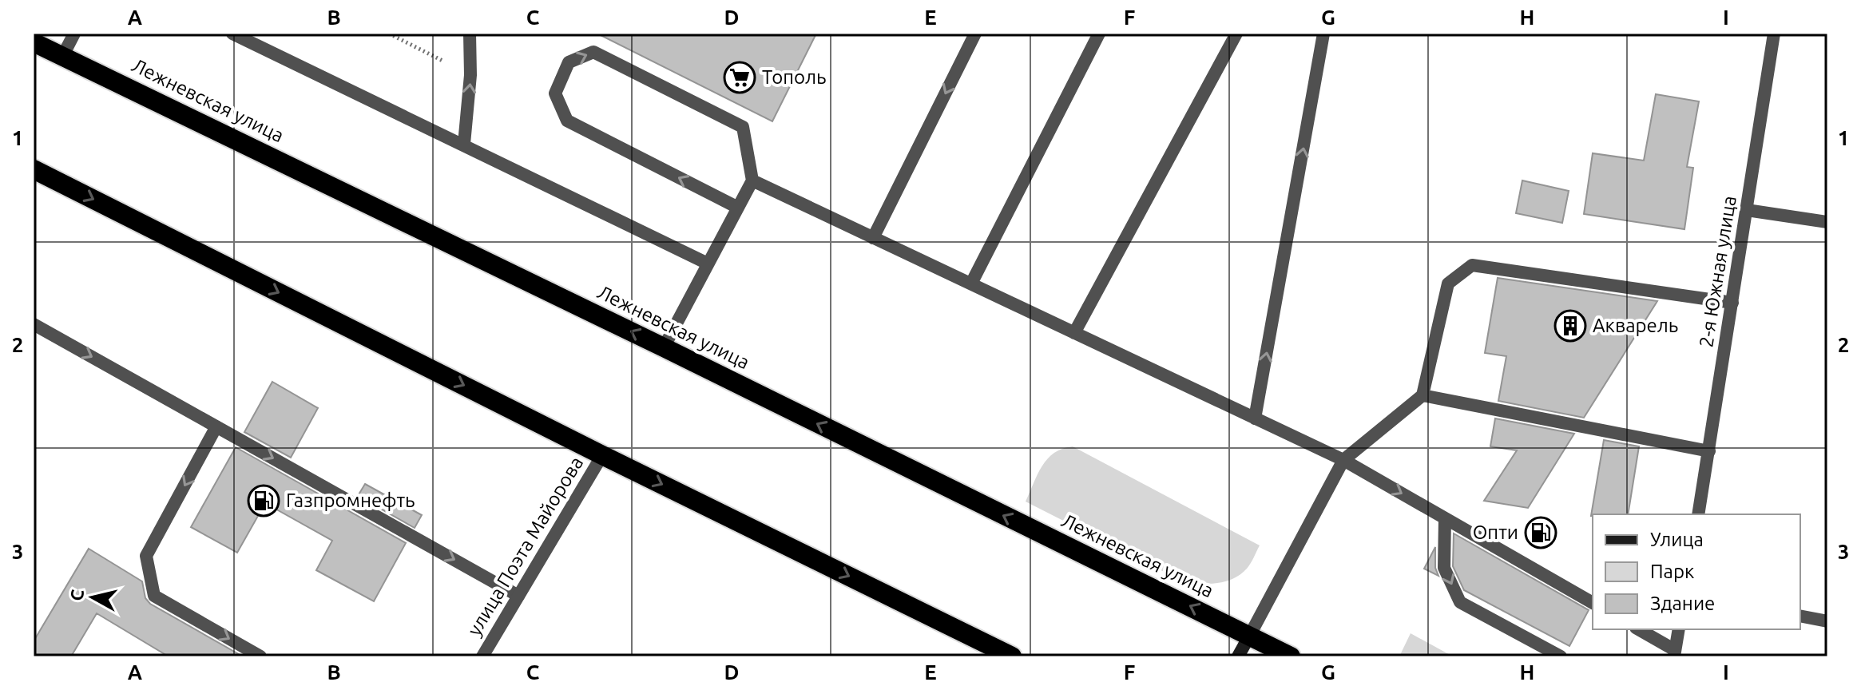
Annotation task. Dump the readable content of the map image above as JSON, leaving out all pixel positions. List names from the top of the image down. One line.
{"streets":{"highway":["Лежневская улица"],"street":["2-я Южная улица","улица Поэта Майорова"]},"places":{"supermarket":["Тополь"],"building":["Акварель"],"fuel station":["Газпромнефть","Опти"]},"legend":["Улица","Парк","Здание"],"north":"left","grid":{"columns":["A","B","C","D","E","F","G","H","I"],"rows":["1","2","3"]}}
